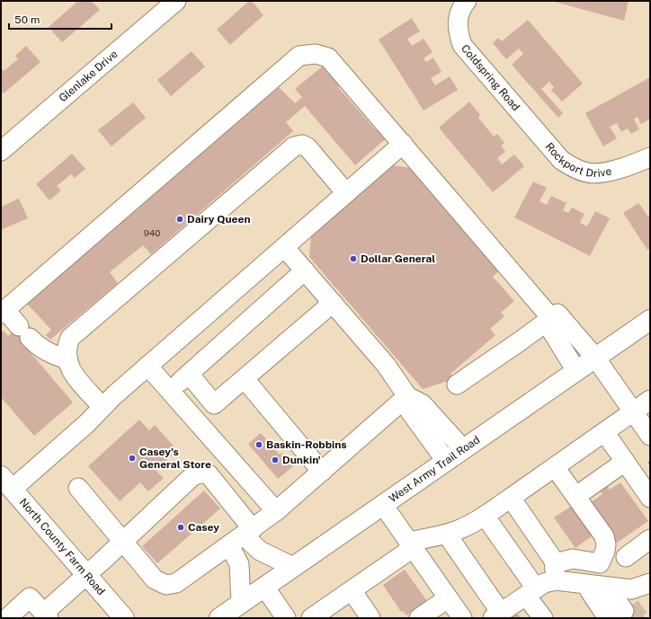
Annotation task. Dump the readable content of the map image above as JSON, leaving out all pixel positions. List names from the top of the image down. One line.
{"streets":{"main road":["West Army Trail Road","North County Farm Road"],"street":["Glenlake Drive","Coldspring Road","Rockport Drive"]},"crossings":[["Coldspring Road","Rockport Drive"]],"places":["Dairy Queen","Dollar General","Baskin-Robbins","Casey's General Store","Dunkin'","Casey"],"house_numbers":["940"],"scale_bar":"50 m"}
